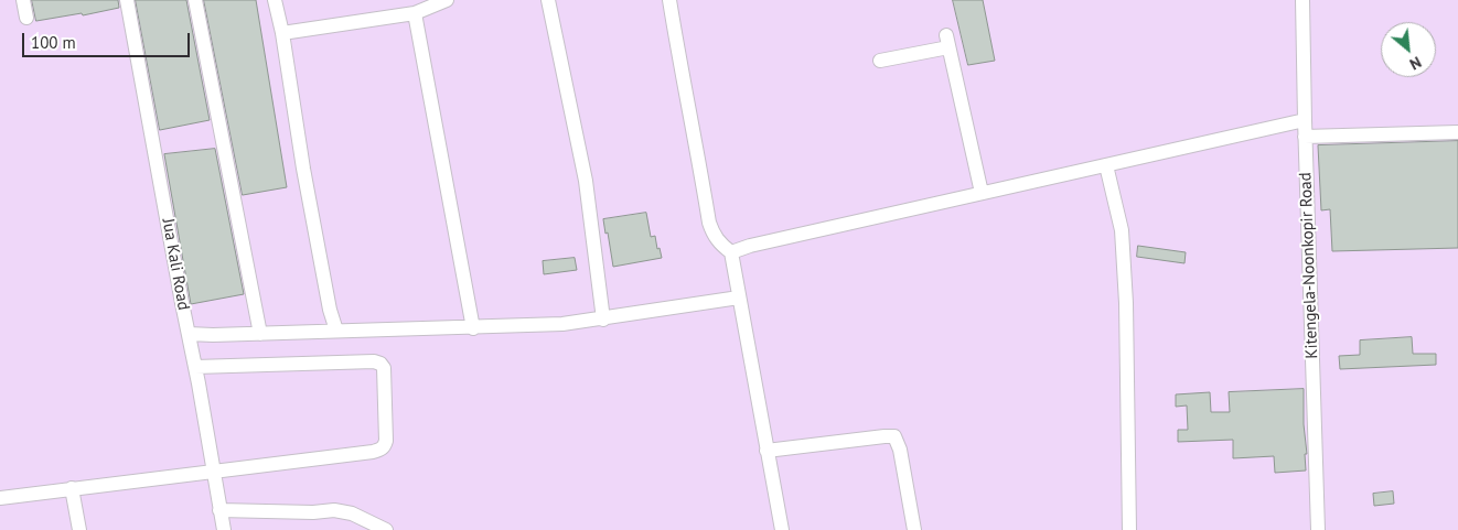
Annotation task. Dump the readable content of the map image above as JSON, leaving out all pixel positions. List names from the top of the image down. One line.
{"streets":{"street":["Jua Kali Road","Kitengela-Noonkopir Road"]},"scale_bar":"100 m","north":"bottom right"}
